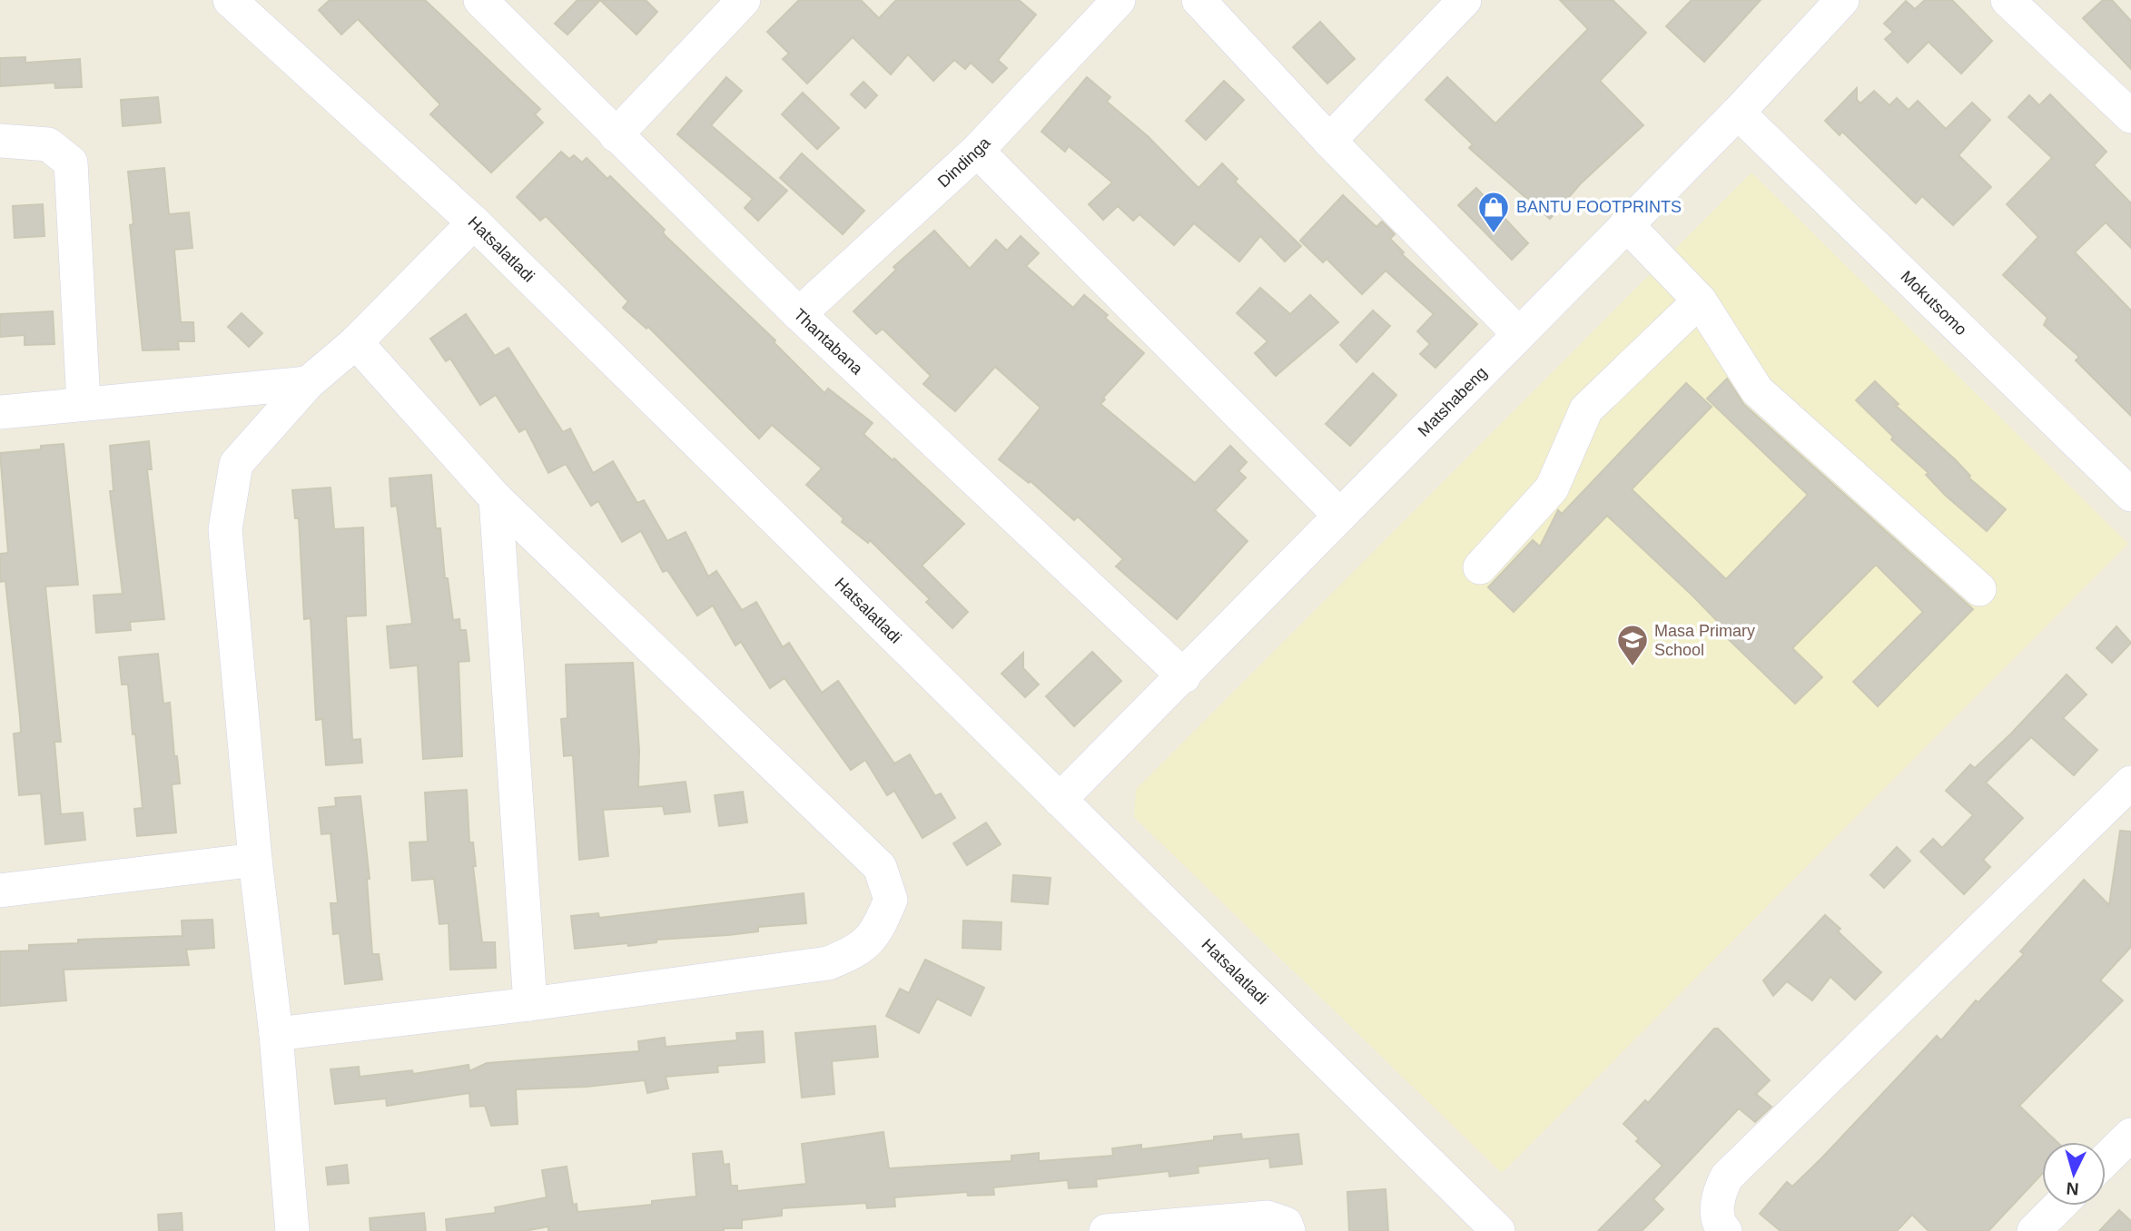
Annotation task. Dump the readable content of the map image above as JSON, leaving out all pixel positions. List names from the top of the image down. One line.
{"streets":{"street":["Dindinga","Hatsalatladi","Mokutsomo","Thantabana","Matshabeng"]},"crossings":[["Dindinga","Thantabana"],["Hatsalatladi","Matshabeng"],["Mokutsomo","Matshabeng"],["Thantabana","Matshabeng"]],"places":{"shop":["BANTU FOOTPRINTS"],"school or university":["Masa Primary School"]},"north":"bottom"}
